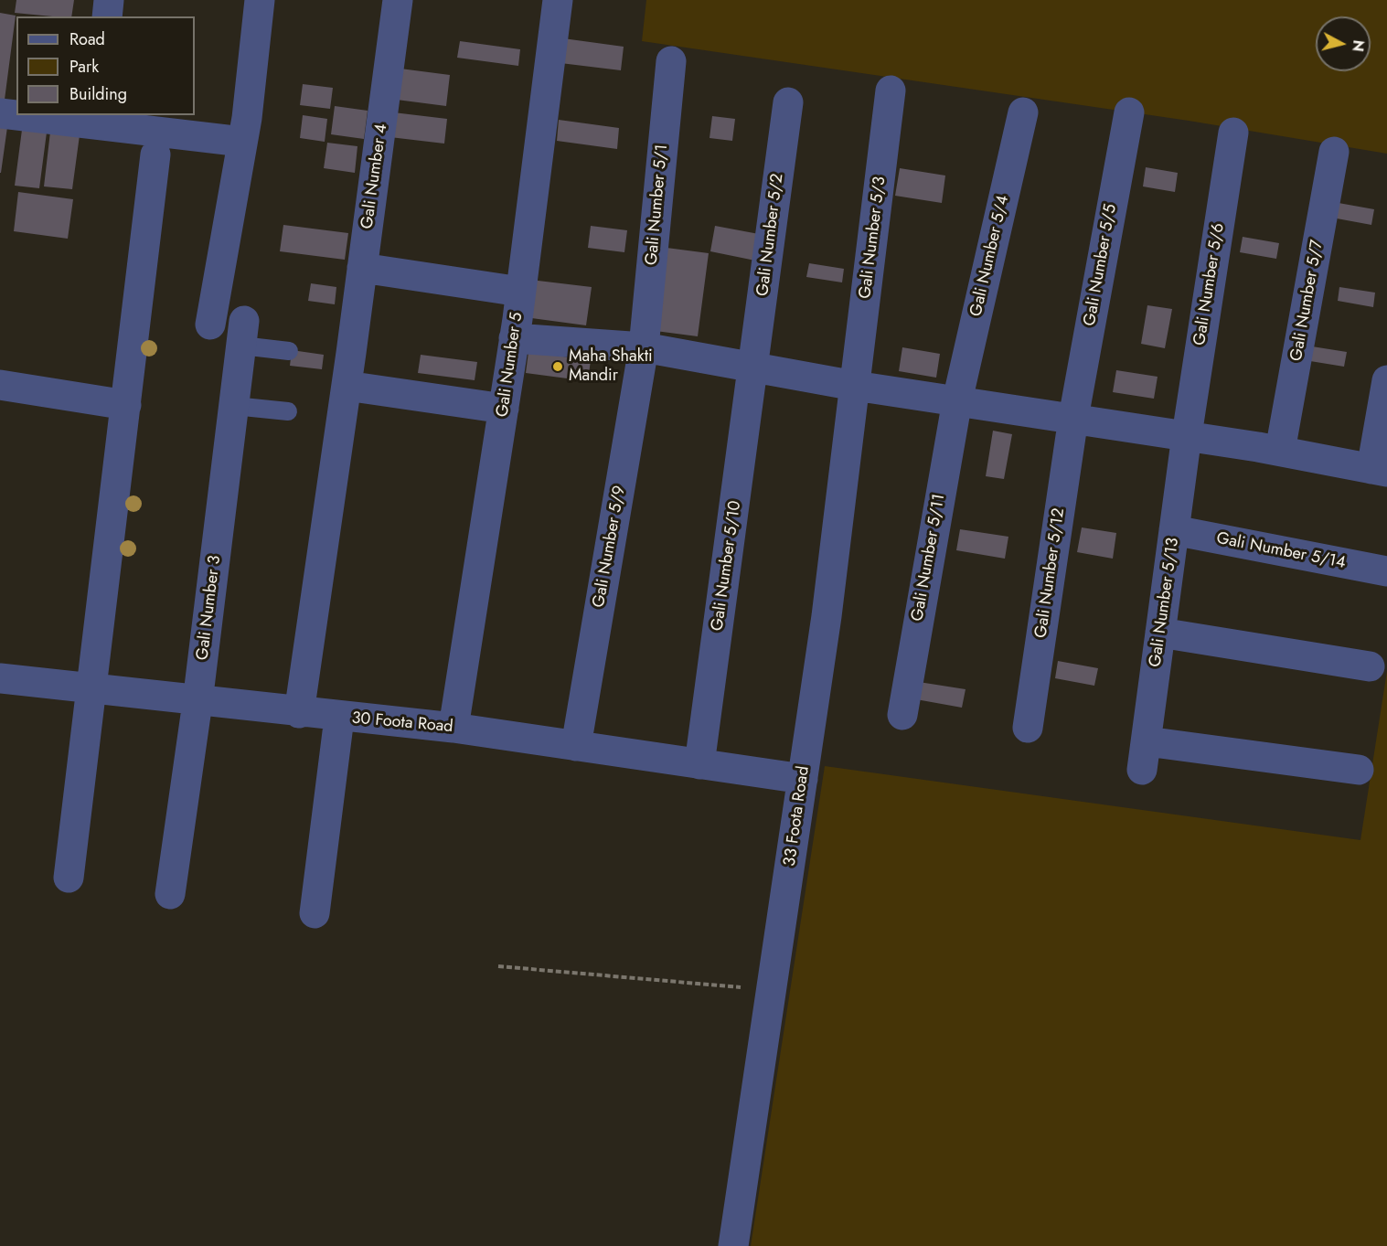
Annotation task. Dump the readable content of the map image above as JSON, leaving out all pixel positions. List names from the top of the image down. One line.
{"streets":{"street":["Gali Number 4","Gali Number 5/1","Gali Number 5/2","Gali Number 5/3","Gali Number 5/4","Gali Number 5/5","Gali Number 5/6","Gali Number 5/7","Gali Number 5","Gali Number 5/9","Gali Number 5/14","Gali Number 5/11","Gali Number 5/10","Gali Number 5/12","Gali Number 5/13","Gali Number 3","30 Foota Road","33 Foota Road"]},"crossings":[["Gali Number 4","30 Foota Road"],["Gali Number 5/1","Gali Number 5/9"],["Gali Number 5/2","Gali Number 5/10"],["Gali Number 5/3","33 Foota Road"],["Gali Number 5/4","Gali Number 5/11"],["Gali Number 5/5","Gali Number 5/12"],["Gali Number 5/6","Gali Number 5/13"],["Gali Number 5","30 Foota Road"],["Gali Number 5/9","30 Foota Road"],["Gali Number 5/14","Gali Number 5/13"],["Gali Number 5/10","30 Foota Road"],["Gali Number 3","30 Foota Road"],["30 Foota Road","33 Foota Road"]],"places":["Maha Shakti Mandir"],"legend":["Road","Park","Building"],"north":"right"}
